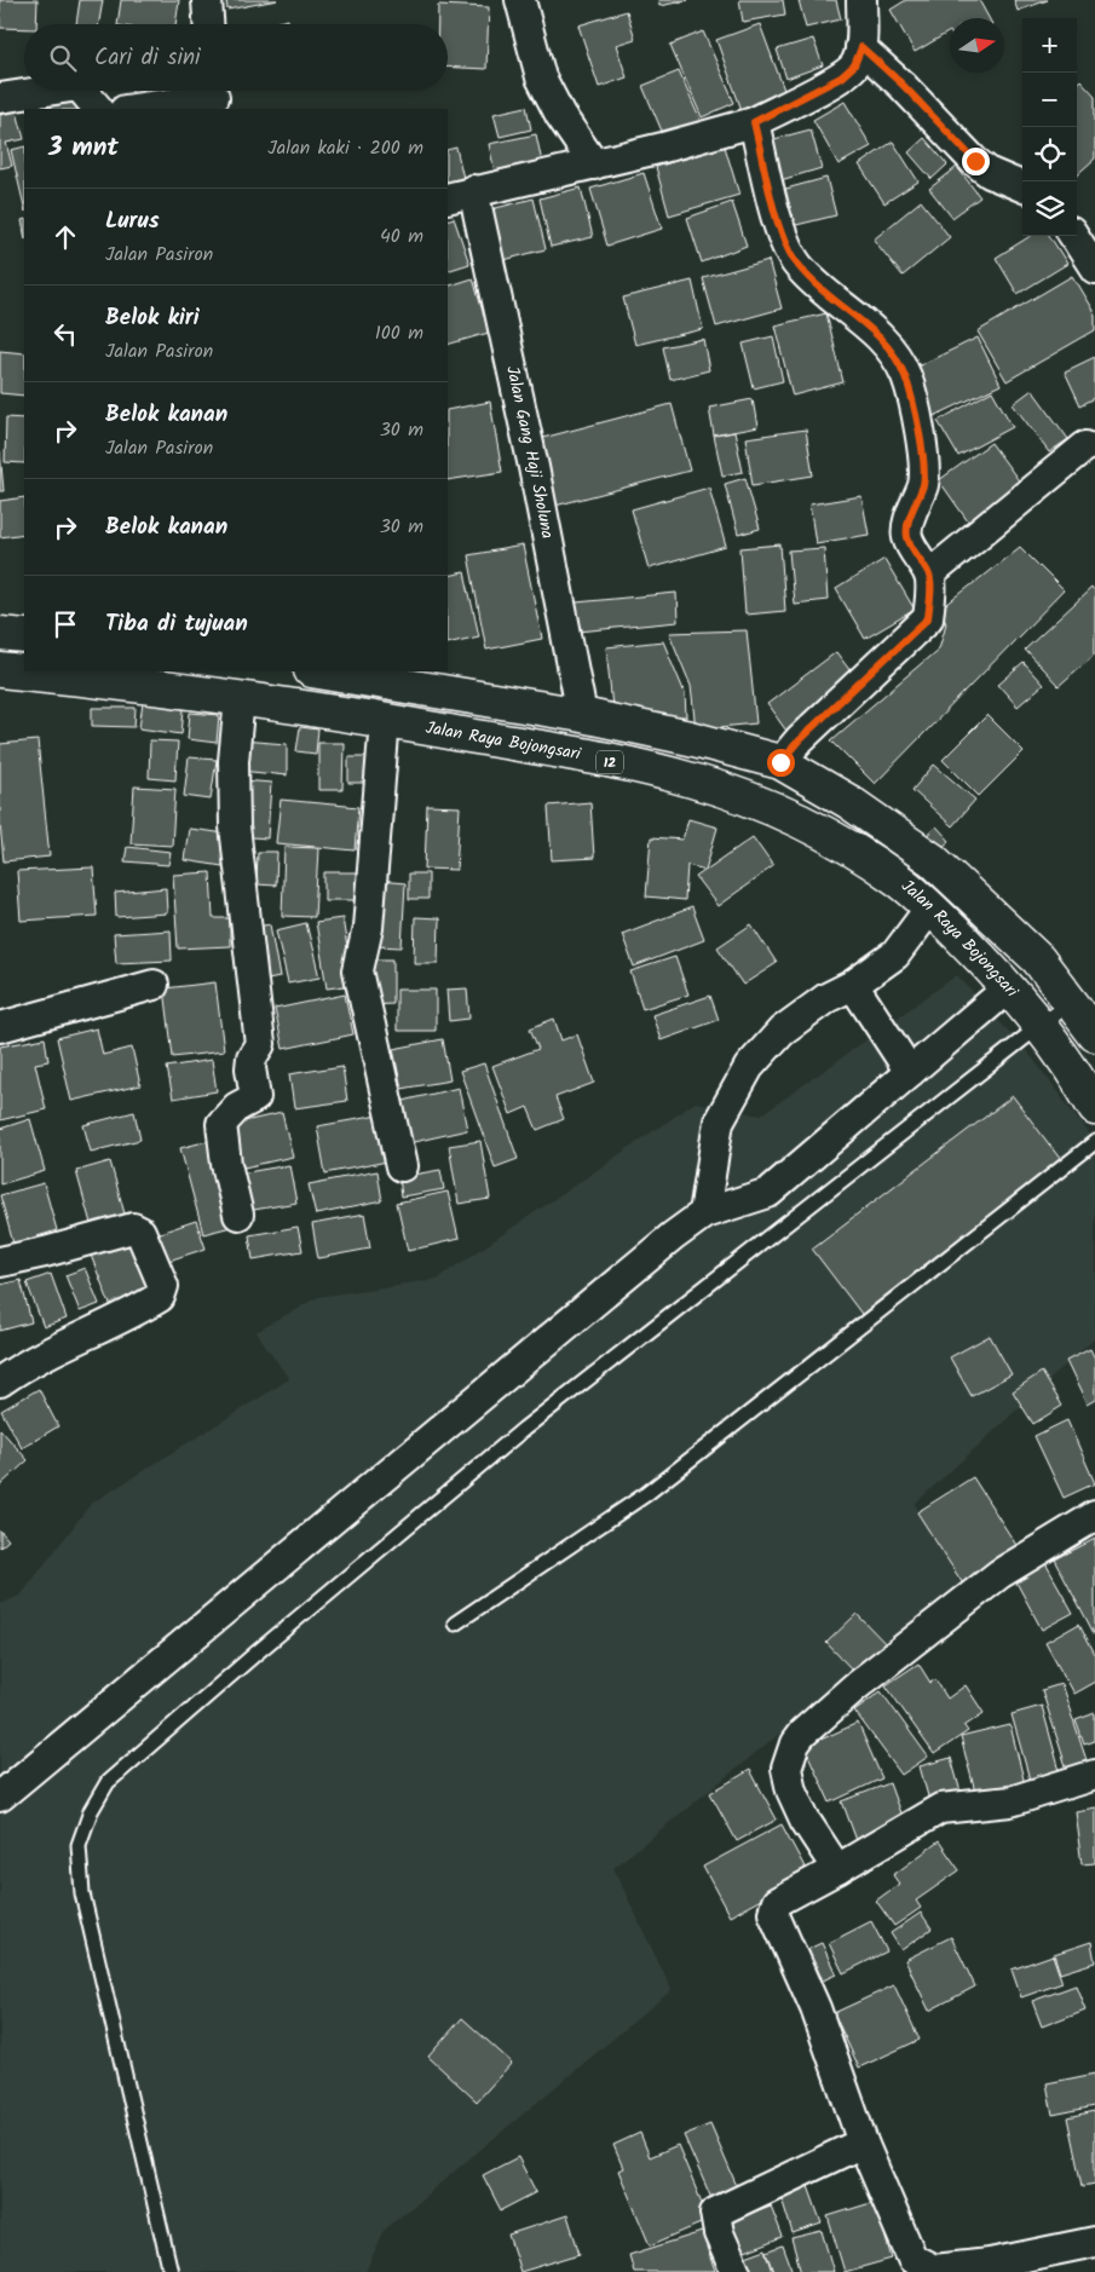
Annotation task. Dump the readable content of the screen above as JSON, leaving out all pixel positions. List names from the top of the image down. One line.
{"streets":{"highway":["Jalan Raya Bojongsari","12"],"street":["Jalan Gang Haji Sholuna"]},"north":"right","page":{"map_buttons":["+","−"],"search":"Cari di sini","heading":["3 mnt","Jalan kaki · 200 m"],"list":[["Lurus","Jalan Pasiron","40 m"],["Belok kiri","Jalan Pasiron","100 m"],["Belok kanan","Jalan Pasiron","30 m"],["Belok kanan","30 m"],"Tiba di tujuan"]}}
